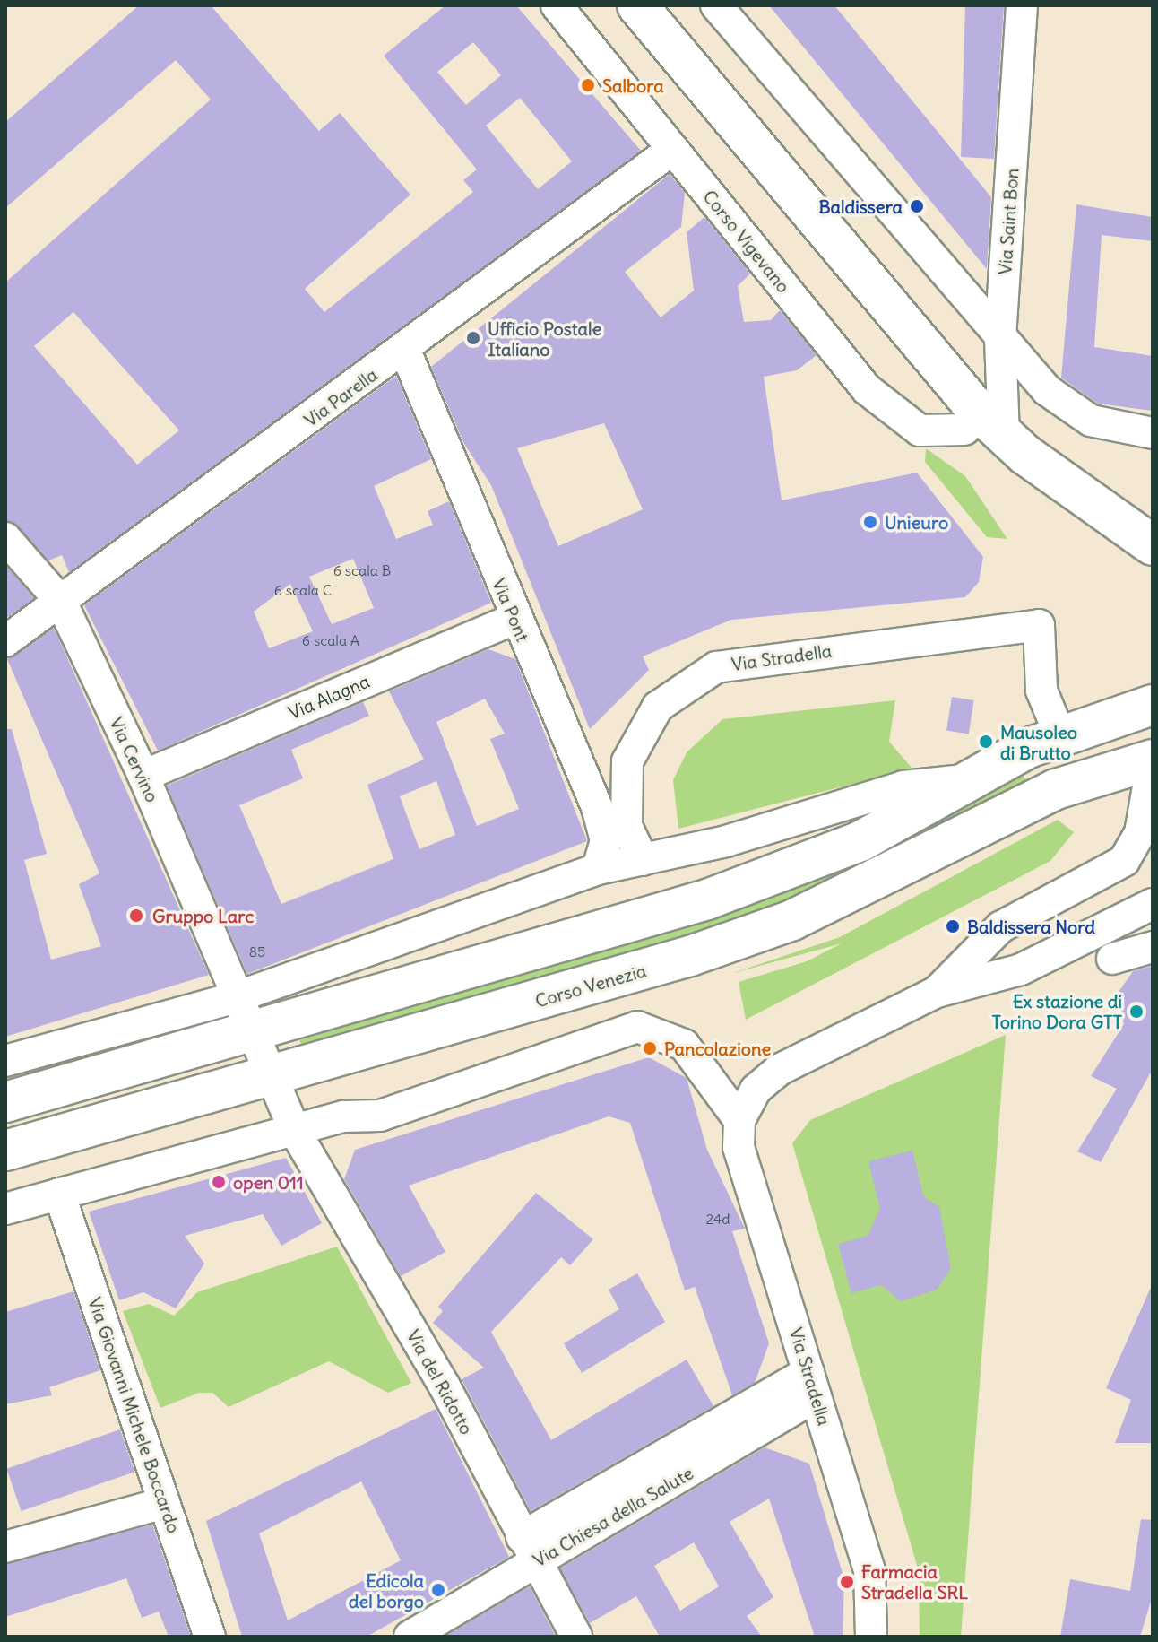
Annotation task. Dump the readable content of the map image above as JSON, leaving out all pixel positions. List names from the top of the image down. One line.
{"streets":{"main road":["Corso Venezia"],"street":["Via Saint Bon","Corso Vigevano","Via Parella","Via Pont","Via Stradella","Via Alagna","Via Cervino","Via del Ridotto","Via Giovanni Michele Boccardo","Via Chiesa della Salute"]},"crossings":[["Corso Vigevano","Via Parella"],["Via Parella","Via Pont"],["Via Parella","Via Cervino"],["Via Pont","Via Alagna"],["Via Stradella","Via Chiesa della Salute"],["Via Alagna","Via Cervino"],["Via Cervino","Corso Venezia"],["Via Cervino","Via del Ridotto"],["Corso Venezia","Via del Ridotto"],["Via del Ridotto","Via Chiesa della Salute"]],"places":["Salbora","Baldissera","Ufficio Postale Italiano","Unieuro","Mausoleo di Brutto","Gruppo Larc","Baldissera Nord","Ex stazione di Torino Dora GTT","Pancolazione","open 011","Farmacia Stradella SRL","Edicola del borgo"],"house_numbers":["6 scala B","6 scala C","6 scala A","85","24d"]}
